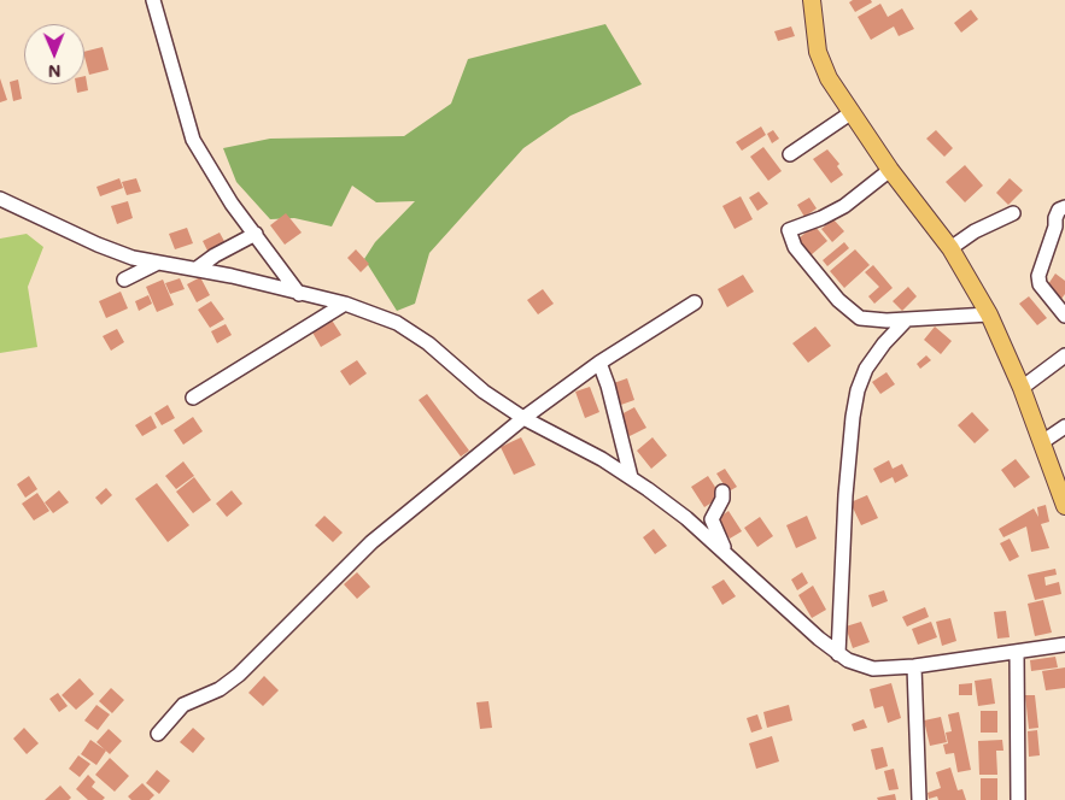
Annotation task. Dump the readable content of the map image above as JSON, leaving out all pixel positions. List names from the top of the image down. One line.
{"north":"bottom"}
